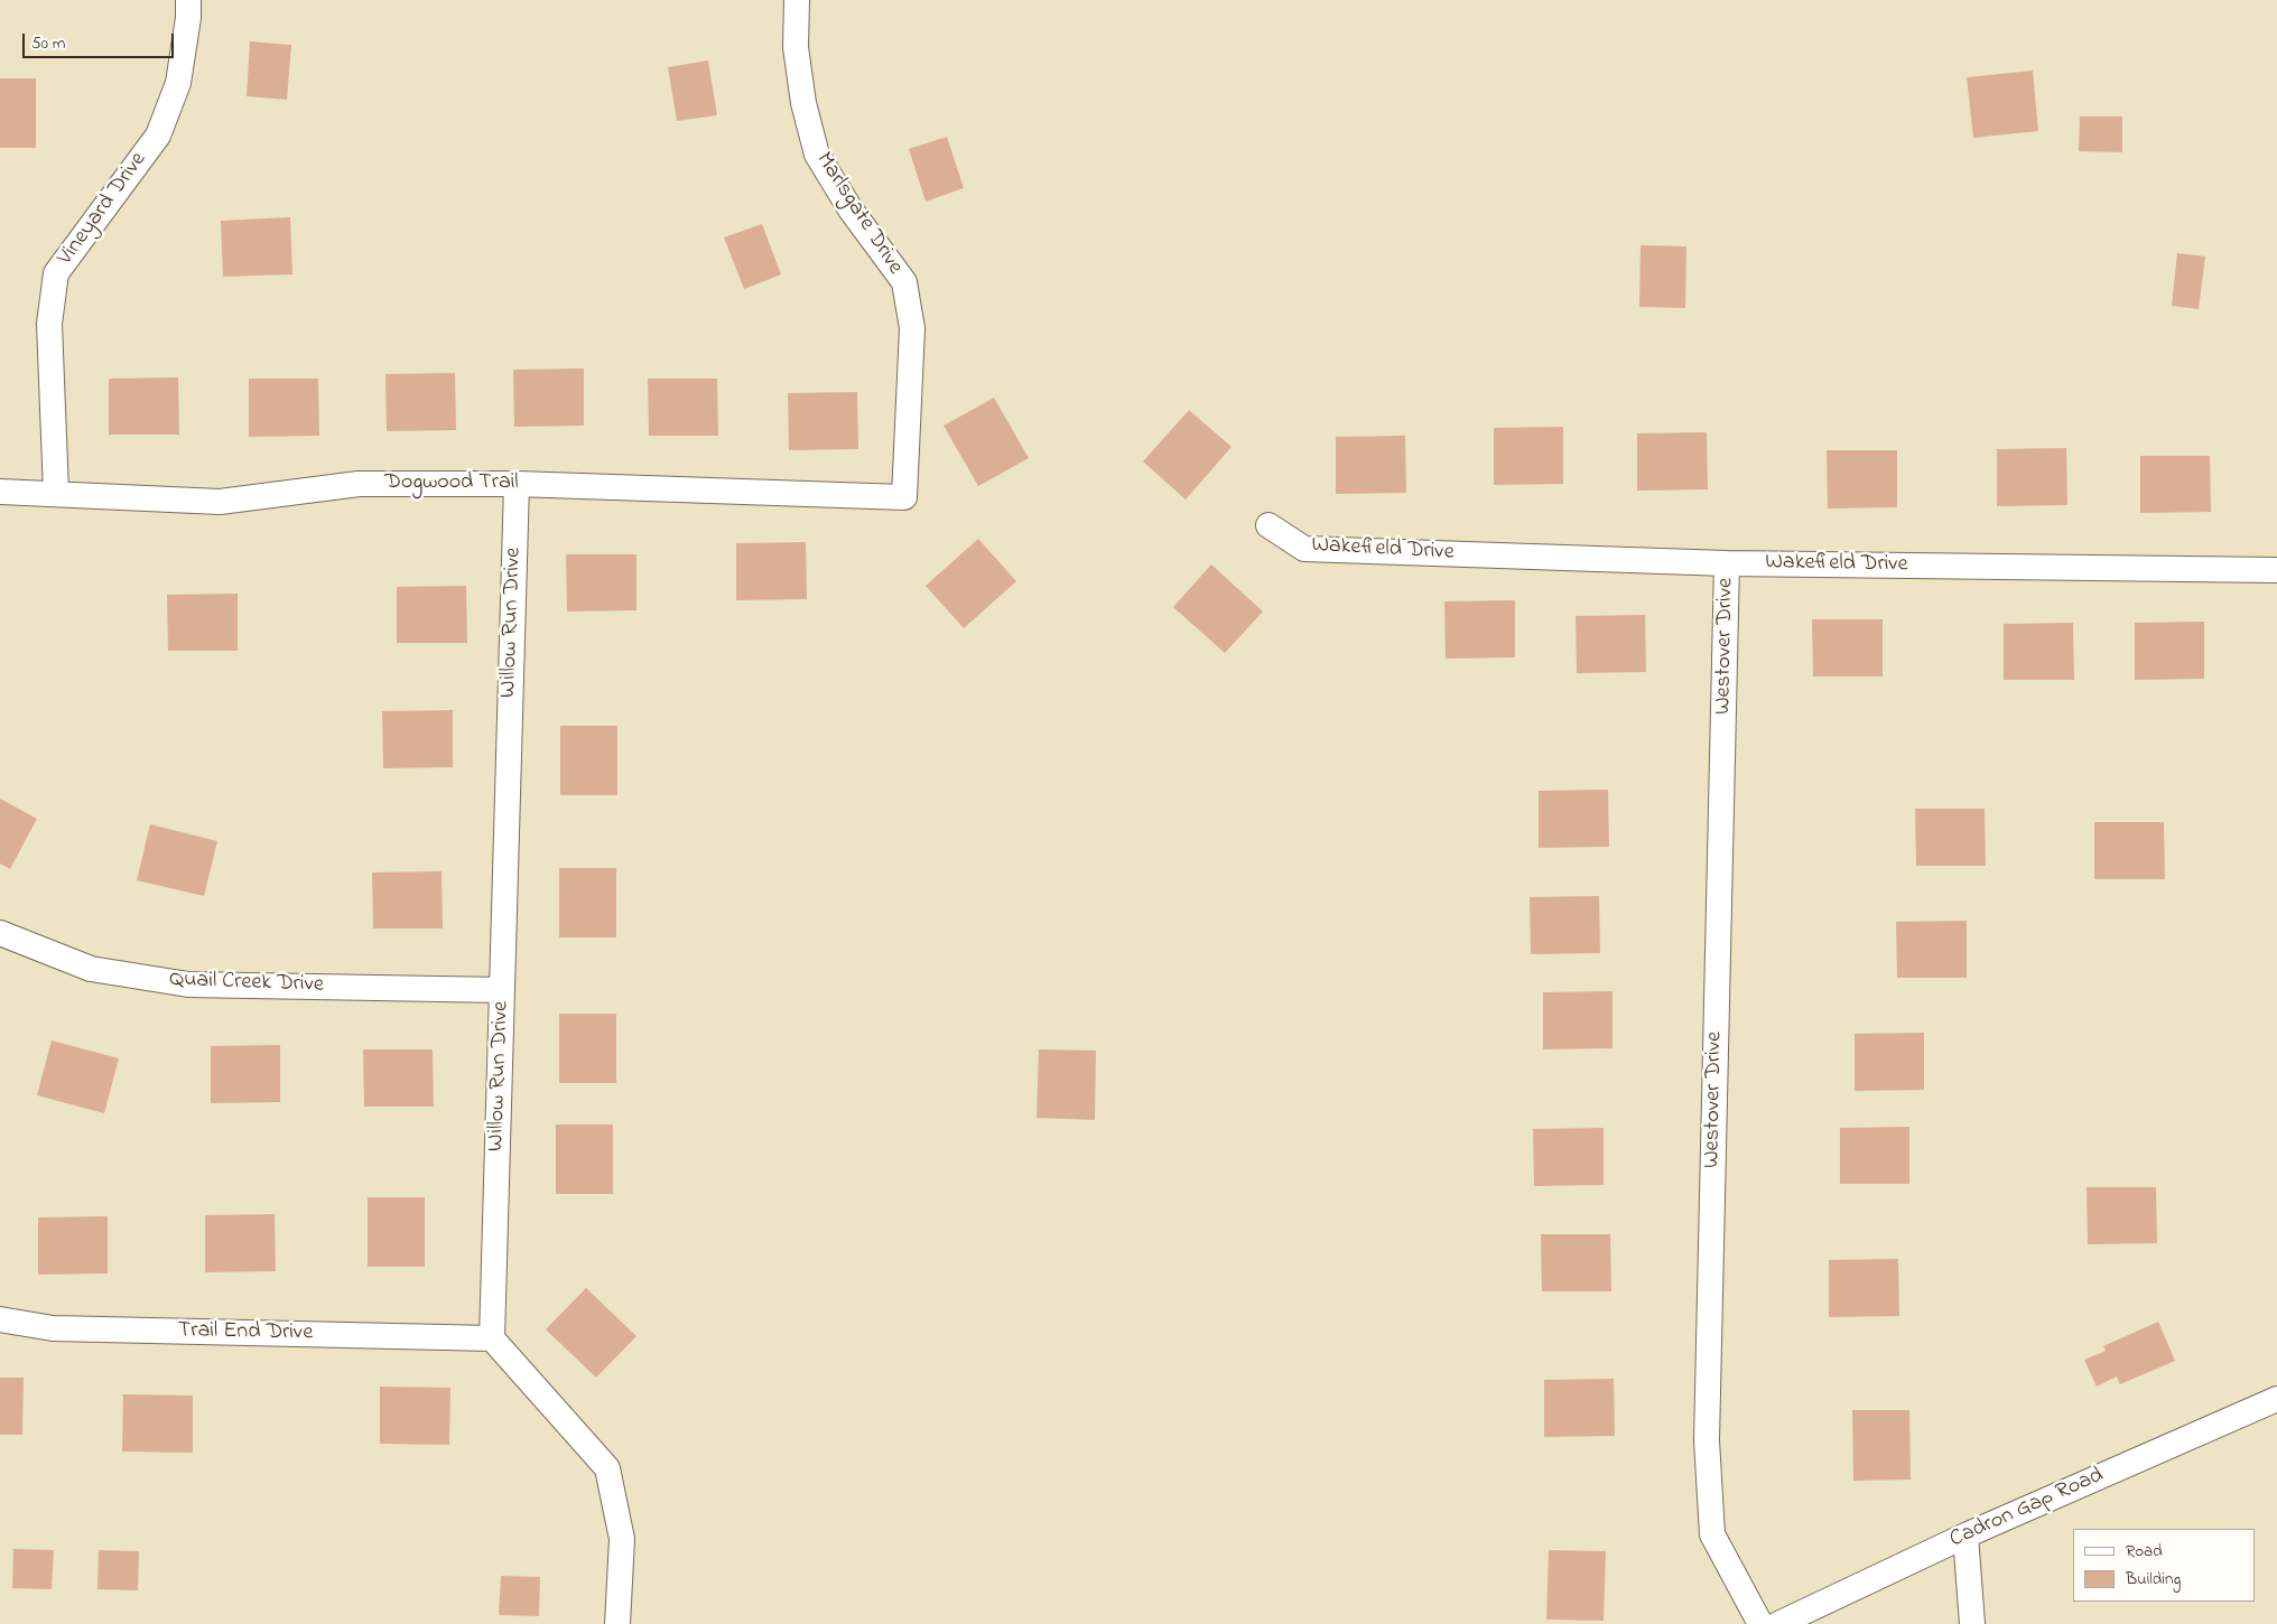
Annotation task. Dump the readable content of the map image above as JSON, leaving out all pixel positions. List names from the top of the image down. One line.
{"streets":{"street":["Vineyard Drive","Marlsgate Drive","Dogwood Trail","Wakefield Drive","Willow Run Drive","Westover Drive","Quail Creek Drive","Trail End Drive","Cadron Gap Road"]},"crossings":[["Vineyard Drive","Dogwood Trail"],["Marlsgate Drive","Dogwood Trail"],["Dogwood Trail","Willow Run Drive"],["Wakefield Drive","Westover Drive"],["Willow Run Drive","Quail Creek Drive"],["Willow Run Drive","Trail End Drive"]],"legend":["Road","Building"],"scale_bar":"50 m"}
